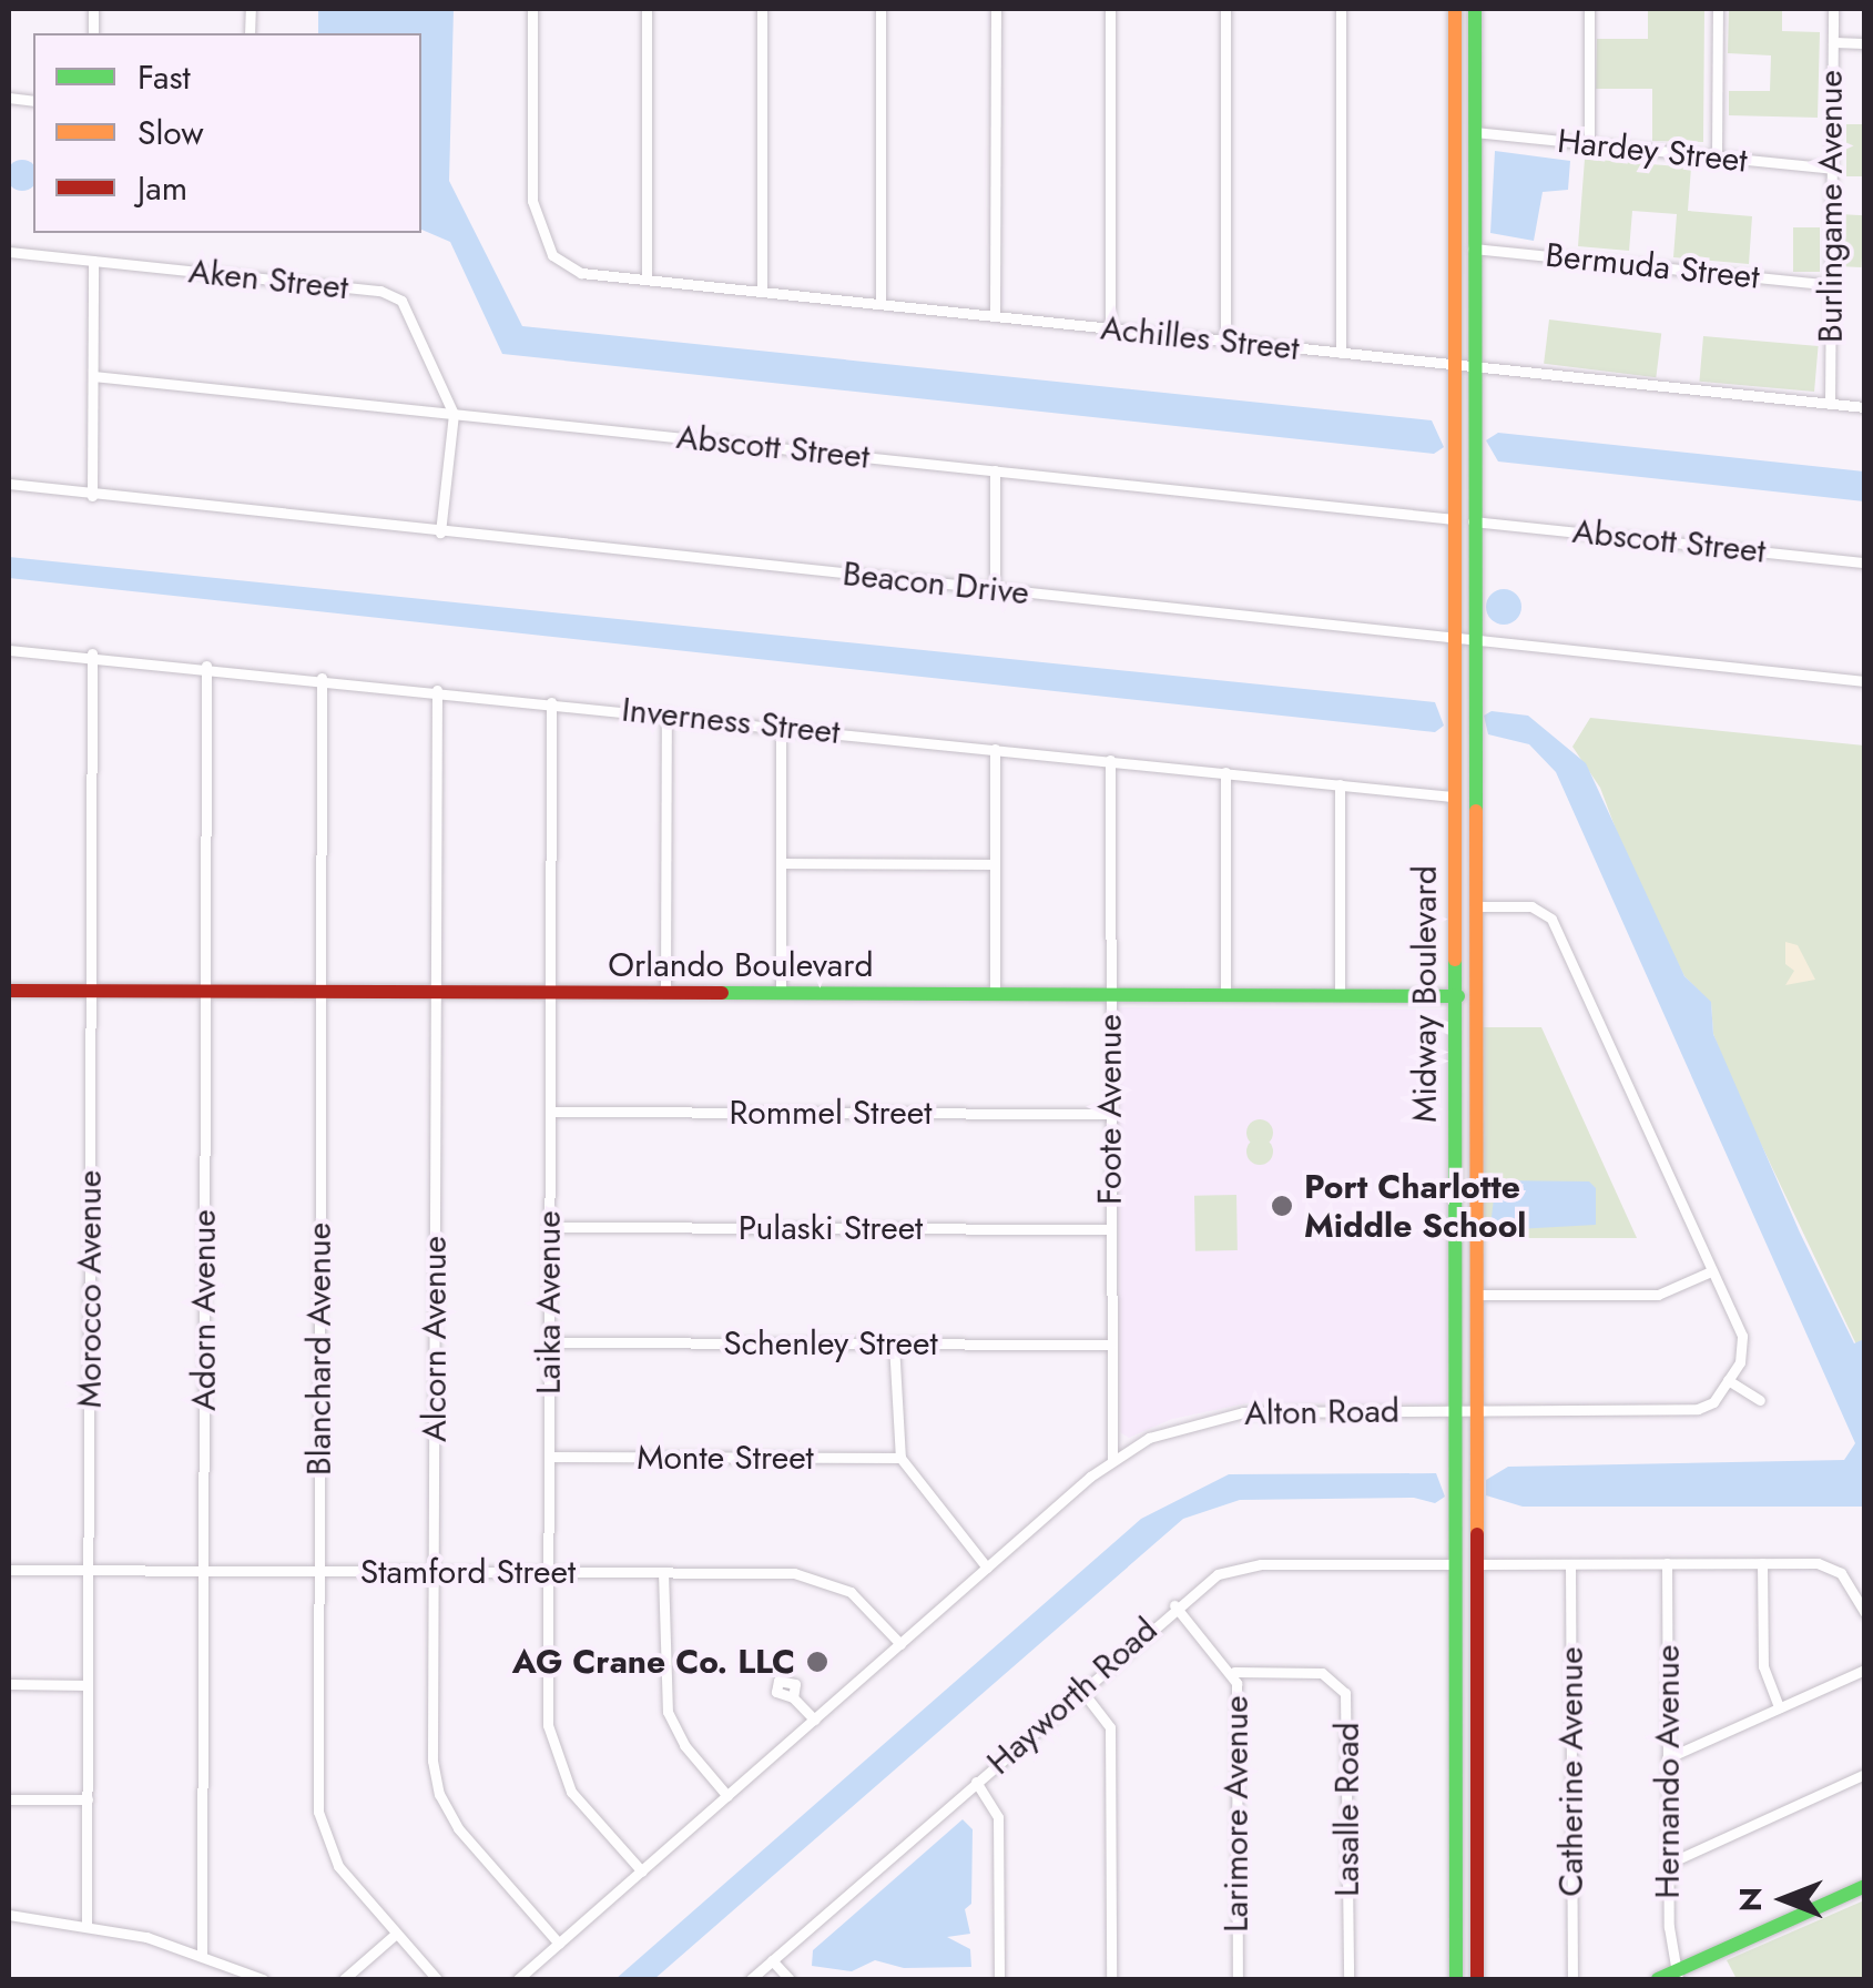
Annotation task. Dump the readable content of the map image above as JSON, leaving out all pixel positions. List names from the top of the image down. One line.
{"streets":{"street":["Hardey Street","Burlingame Avenue","Bermuda Street","Aken Street","Achilles Street","Abscott Street","Beacon Drive","Inverness Street","Orlando Boulevard","Midway Boulevard","Foote Avenue","Rommel Street","Pulaski Street","Morocco Avenue","Laika Avenue","Adorn Avenue","Alcorn Avenue","Schenley Street","Blanchard Avenue","Alton Road","Monte Street","Stamford Street","Hayworth Road","Catherine Avenue","Hernando Avenue","Lasalle Road","Larimore Avenue"]},"crossings":[["Hardey Street","Burlingame Avenue"],["Hardey Street","Midway Boulevard"],["Burlingame Avenue","Bermuda Street"],["Burlingame Avenue","Achilles Street"],["Bermuda Street","Midway Boulevard"],["Aken Street","Abscott Street"],["Achilles Street","Midway Boulevard"],["Abscott Street","Midway Boulevard"],["Beacon Drive","Midway Boulevard"],["Inverness Street","Midway Boulevard"],["Inverness Street","Foote Avenue"],["Inverness Street","Morocco Avenue"],["Inverness Street","Laika Avenue"],["Inverness Street","Adorn Avenue"],["Inverness Street","Alcorn Avenue"],["Inverness Street","Blanchard Avenue"],["Orlando Boulevard","Midway Boulevard"],["Orlando Boulevard","Foote Avenue"],["Orlando Boulevard","Morocco Avenue"],["Orlando Boulevard","Laika Avenue"],["Orlando Boulevard","Adorn Avenue"],["Orlando Boulevard","Alcorn Avenue"],["Orlando Boulevard","Blanchard Avenue"],["Midway Boulevard","Alton Road"],["Midway Boulevard","Hayworth Road"],["Foote Avenue","Rommel Street"],["Foote Avenue","Pulaski Street"],["Foote Avenue","Schenley Street"],["Foote Avenue","Alton Road"],["Rommel Street","Laika Avenue"],["Pulaski Street","Laika Avenue"],["Morocco Avenue","Stamford Street"],["Laika Avenue","Schenley Street"],["Laika Avenue","Alton Road"],["Laika Avenue","Monte Street"],["Laika Avenue","Stamford Street"],["Adorn Avenue","Stamford Street"],["Alcorn Avenue","Alton Road"],["Alcorn Avenue","Stamford Street"],["Blanchard Avenue","Stamford Street"],["Alton Road","Stamford Street"],["Hayworth Road","Larimore Avenue"],["Lasalle Road","Larimore Avenue"]],"places":["Port Charlotte Middle School","AG Crane Co. LLC"],"legend":["Fast","Slow","Jam"],"north":"left"}
